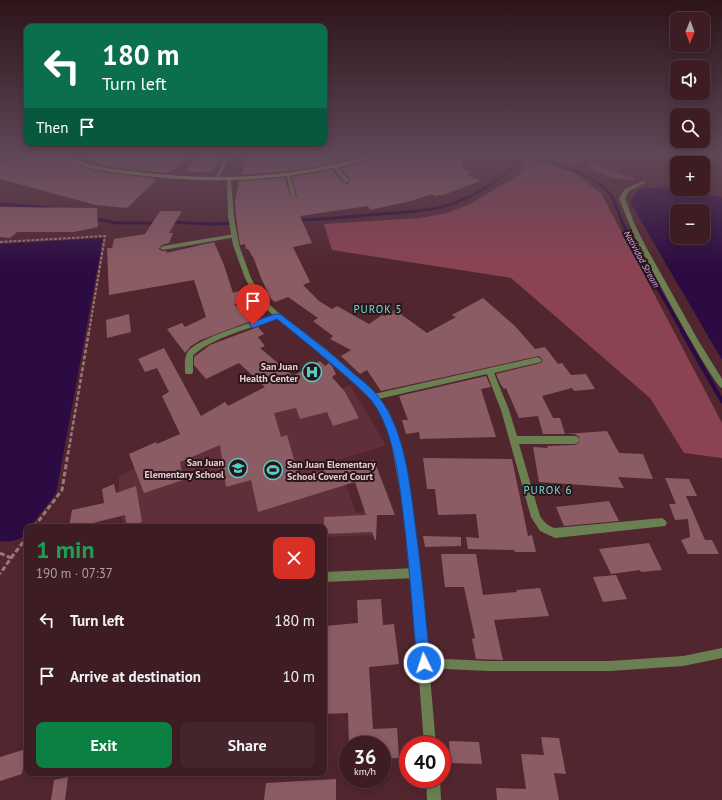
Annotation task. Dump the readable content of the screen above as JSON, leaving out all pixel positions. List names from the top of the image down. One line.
{"districts":["PUROK 5","PUROK 6"],"water":["Natividad Stream"],"places":{"hospital":["San Juan Health Center"],"school or university":["San Juan Elementary School"],"sports":["San Juan Elementary School Coverd Court"]},"north":"bottom","page":{"map_buttons":["+","−"],"turn":["180 m","Turn left"],"then":"Then","heading":["1 min","190 m · 07:37"],"list":[{"name":"Turn left","value":"180 m"},{"name":"Arrive at destination","value":"10 m"}],"buttons":["Exit","Share"],"speed":"36 km/h","limit":"40"}}
